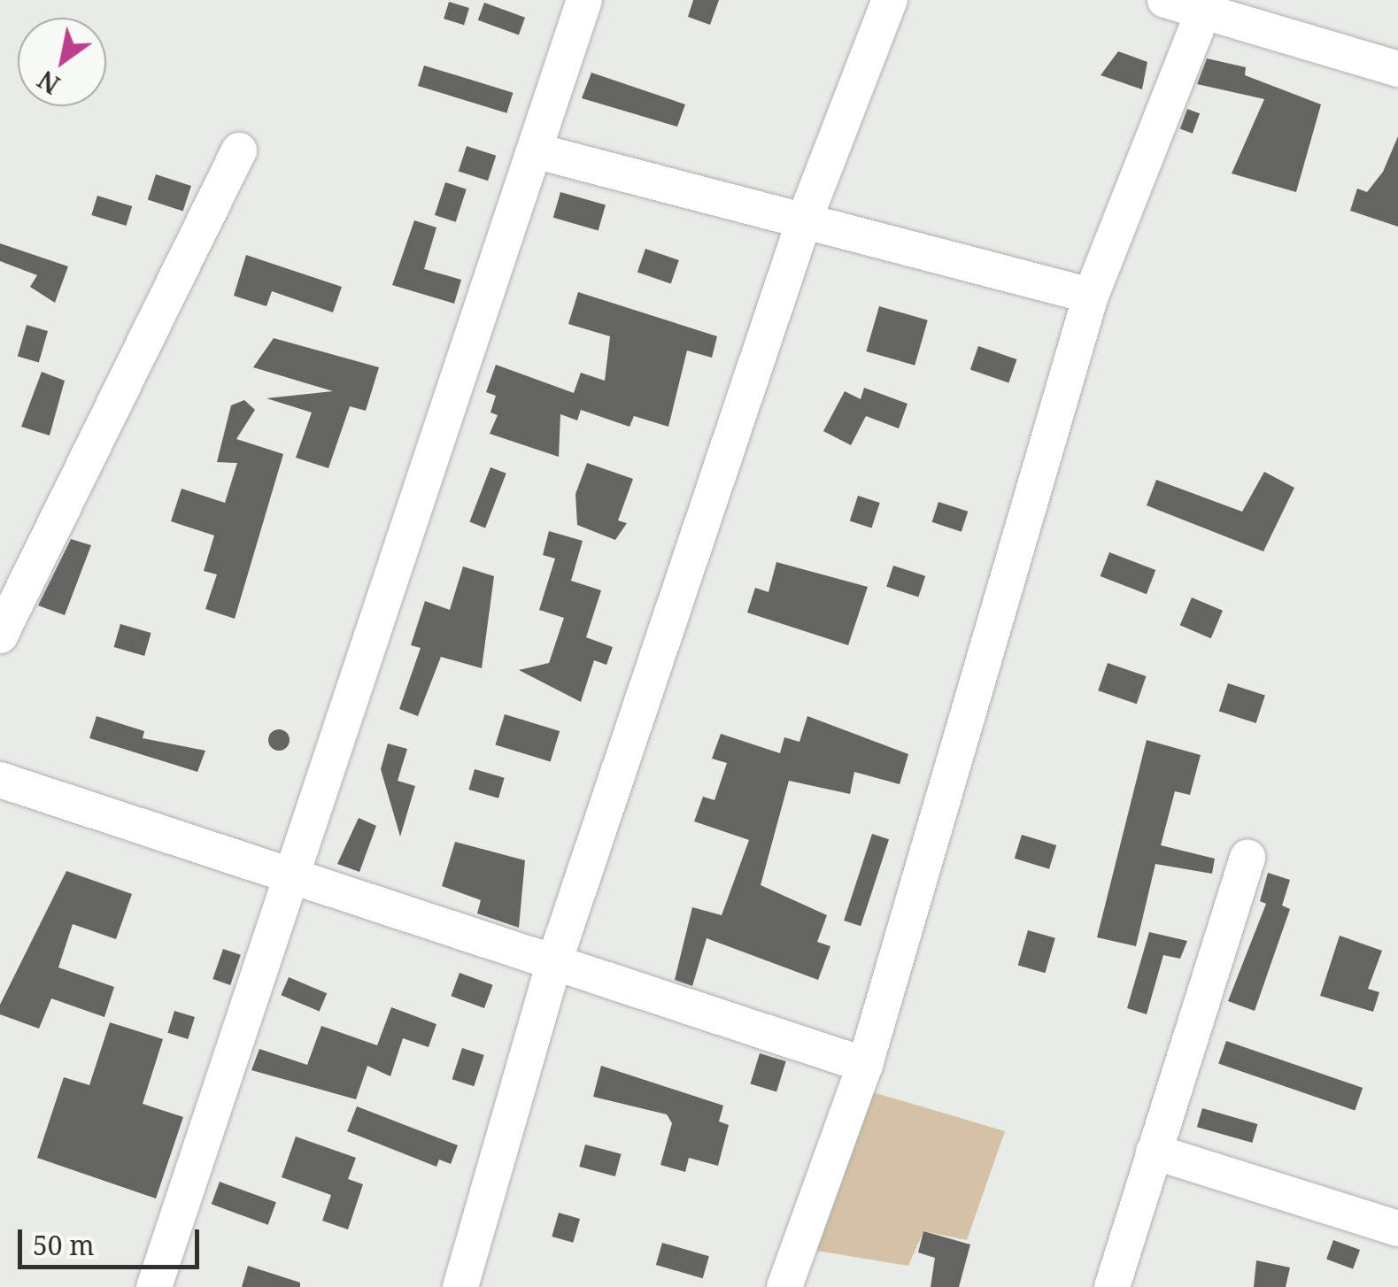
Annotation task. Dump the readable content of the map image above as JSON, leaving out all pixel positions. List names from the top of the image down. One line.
{"scale_bar":"50 m","north":"bottom left"}
